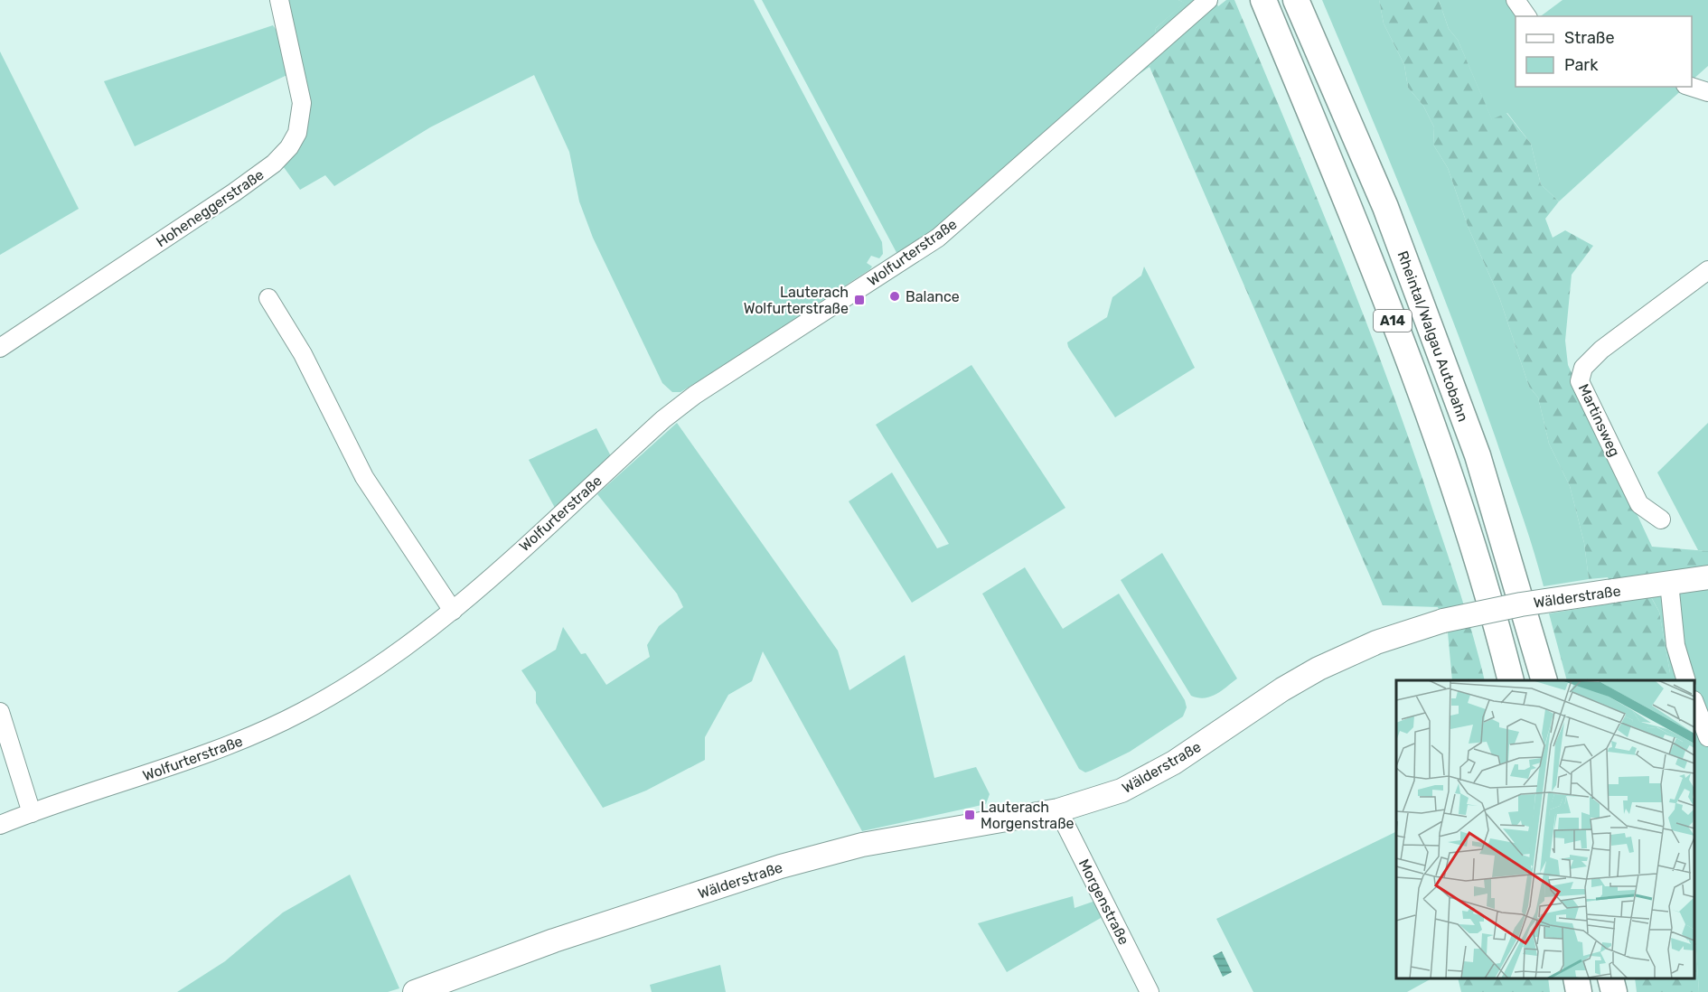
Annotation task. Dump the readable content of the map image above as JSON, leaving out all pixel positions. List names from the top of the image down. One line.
{"streets":{"highway":["A14","Rheintal/Walgau Autobahn"],"main road":["Wälderstraße"],"street":["Hoheneggerstraße","Wolfurterstraße","Martinsweg","Morgenstraße"]},"crossings":[["Wälderstraße","Morgenstraße"]],"places":{"other":["Balance"],"transit":["Lauterach Wolfurterstraße","Lauterach Morgenstraße"]},"legend":["Straße","Park"]}
